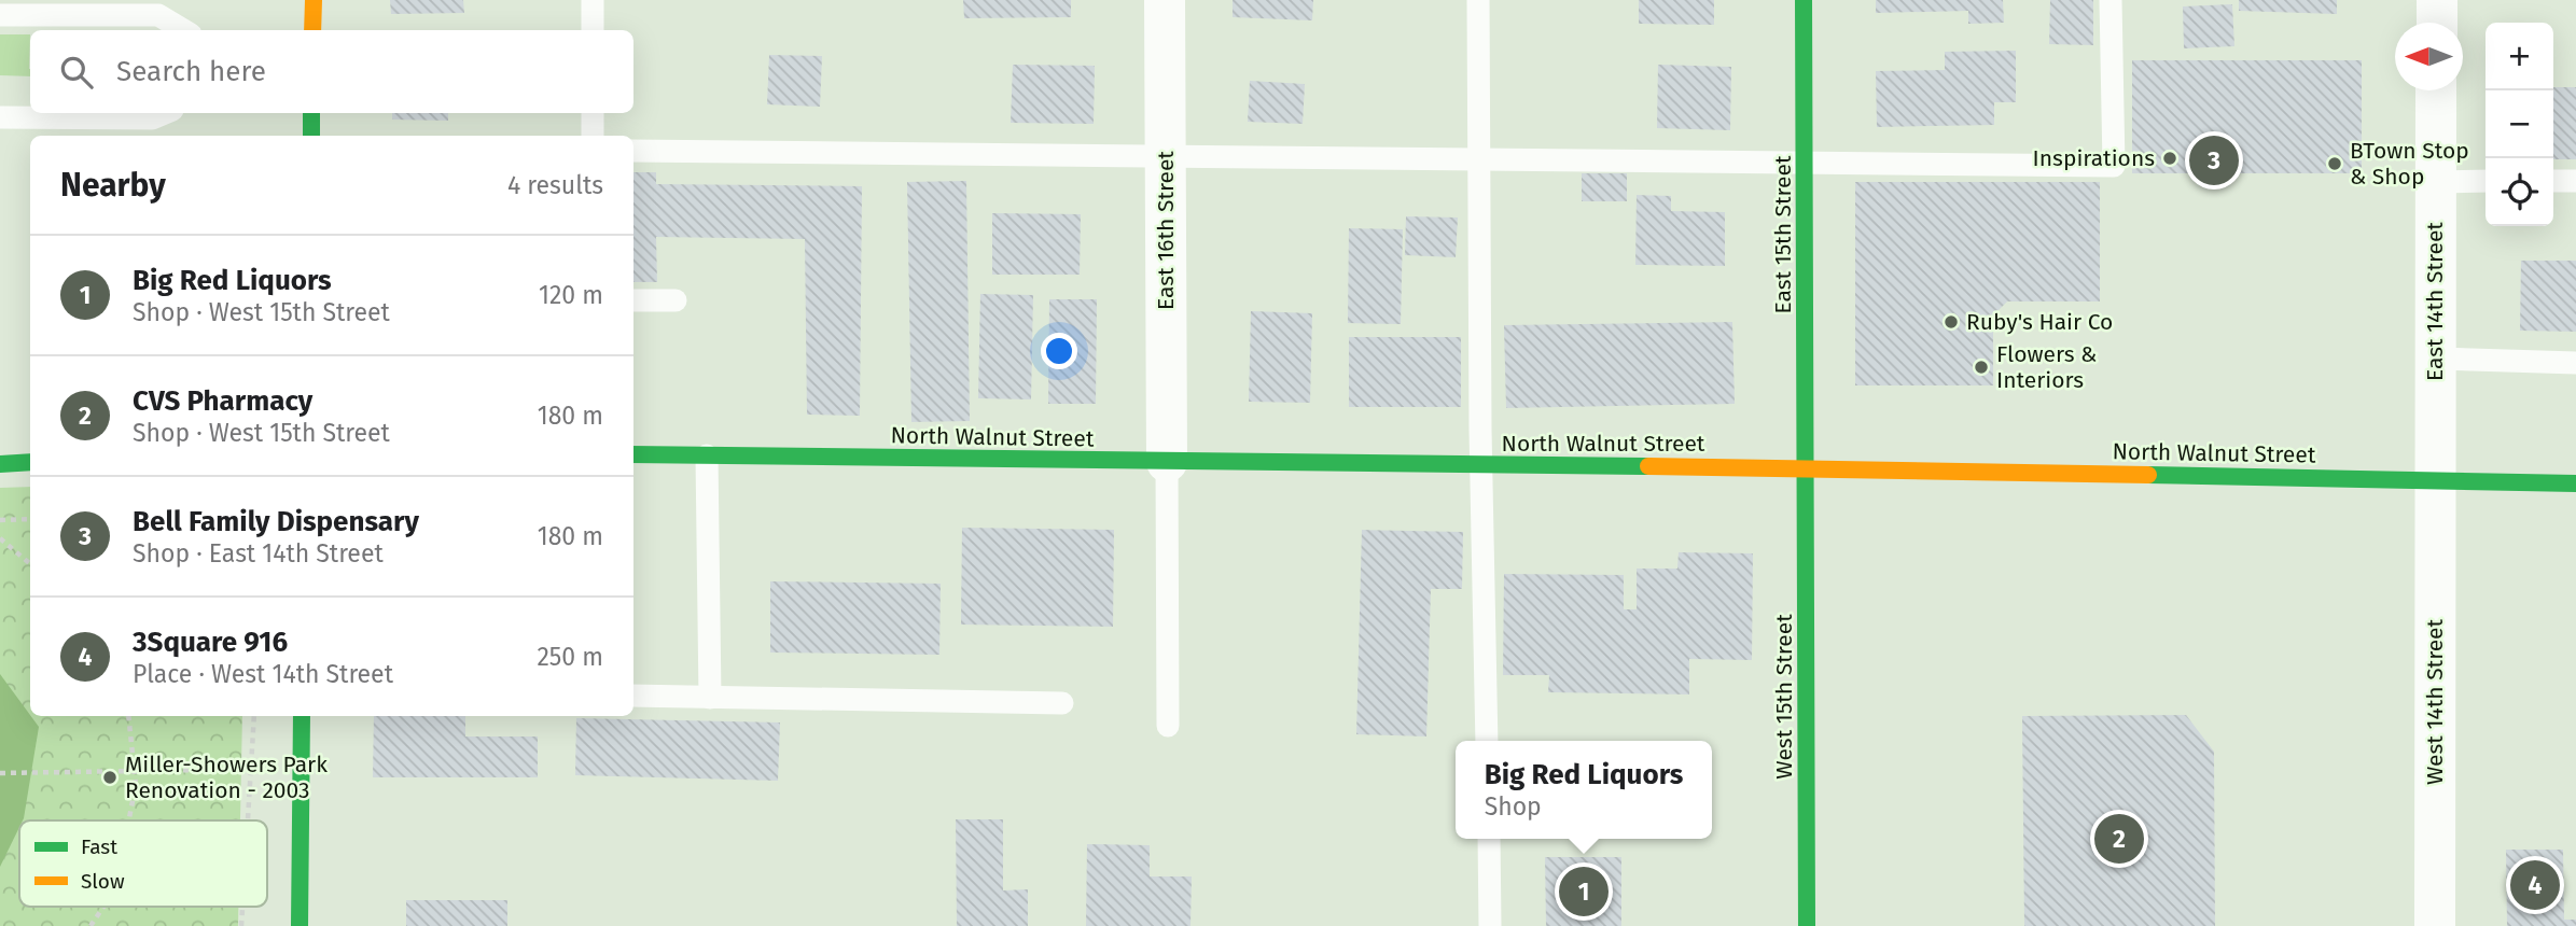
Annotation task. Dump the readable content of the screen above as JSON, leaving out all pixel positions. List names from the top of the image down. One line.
{"streets":{"main road":["East 15th Street","North Walnut Street","West 15th Street"],"street":["East 16th Street","East 14th Street","West 14th Street"]},"crossings":[["East 16th Street","North Walnut Street"],["East 15th Street","North Walnut Street"],["East 15th Street","West 15th Street"],["East 14th Street","North Walnut Street"],["East 14th Street","West 14th Street"],["North Walnut Street","West 15th Street"],["North Walnut Street","West 14th Street"]],"places":["Inspirations","BTown Stop & Shop","Ruby's Hair Co","Flowers & Interiors","Miller-Showers Park Renovation - 2003"],"legend":["Fast","Slow"],"north":"left","page":{"map_buttons":["+","−"],"search":"Search here","pins":["3","2","4","1"],"heading":["Nearby","4 results"],"list":[{"mark":"1","name":"Big Red Liquors","note":"Shop · West 15th Street","value":"120 m"},{"mark":"2","name":"CVS Pharmacy","note":"Shop · West 15th Street","value":"180 m"},{"mark":"3","name":"Bell Family Dispensary","note":"Shop · East 14th Street","value":"180 m"},{"mark":"4","name":"3Square 916","note":"Place · West 14th Street","value":"250 m"}],"popup":["Big Red Liquors","Shop"]}}
